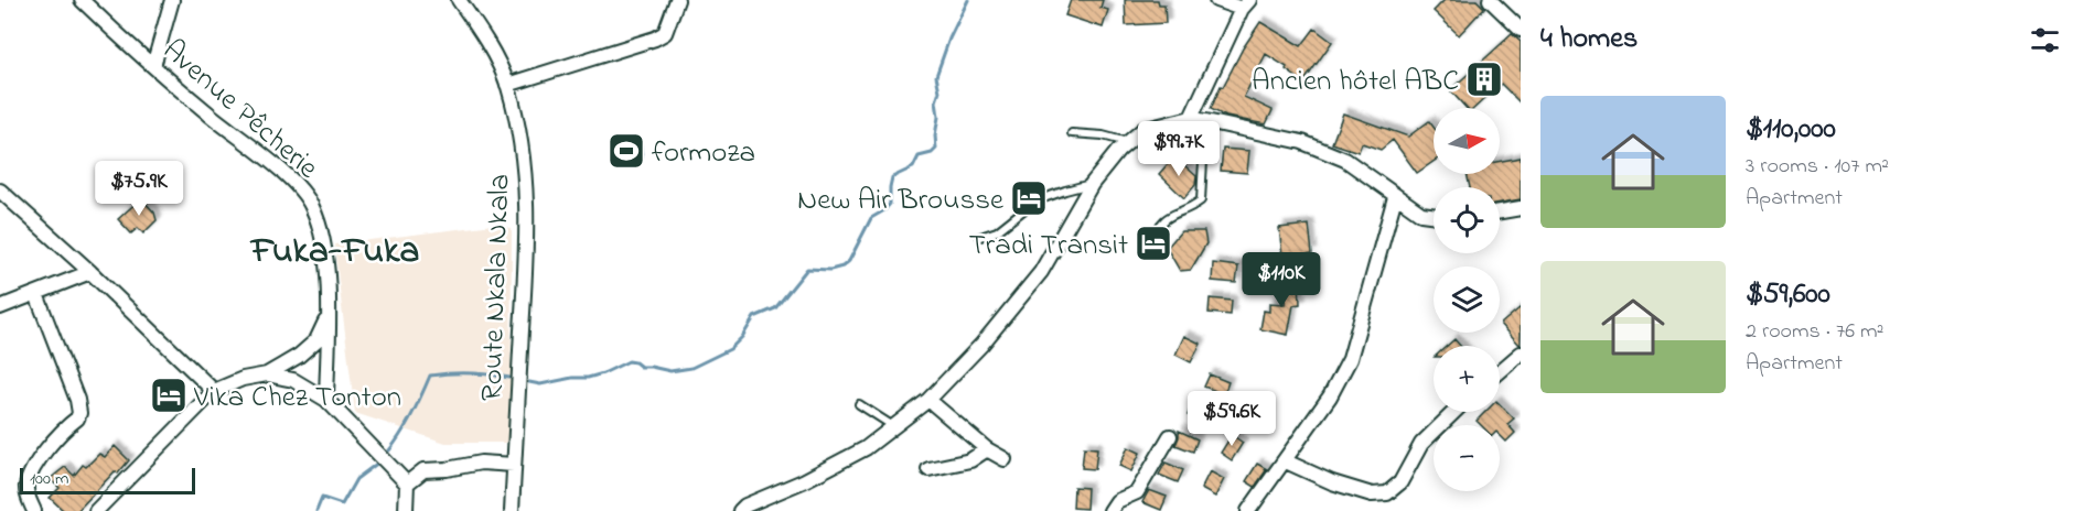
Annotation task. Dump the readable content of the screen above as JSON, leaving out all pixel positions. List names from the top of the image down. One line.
{"streets":{"street":["Avenue Pêcherie","Route Nkala Nkala"]},"districts":["Fuka-Fuka"],"places":{"building":["Ancien hôtel ABC"],"sports":["formoza"],"hotel":["New Air Brousse","Tradi Transit","Vika Chez Tonton"]},"scale_bar":"100 m","north":"right","page":{"heading":"4 homes","list":[{"name":"$110,000","note":"3 rooms · 107 m² · Apartment"},{"name":"$59,600","note":"2 rooms · 76 m² · Apartment"}],"map_buttons":["+","−"],"price":["$99.7K","$75.9K","$110K","$59.6K"],"scale":"100 m"}}
